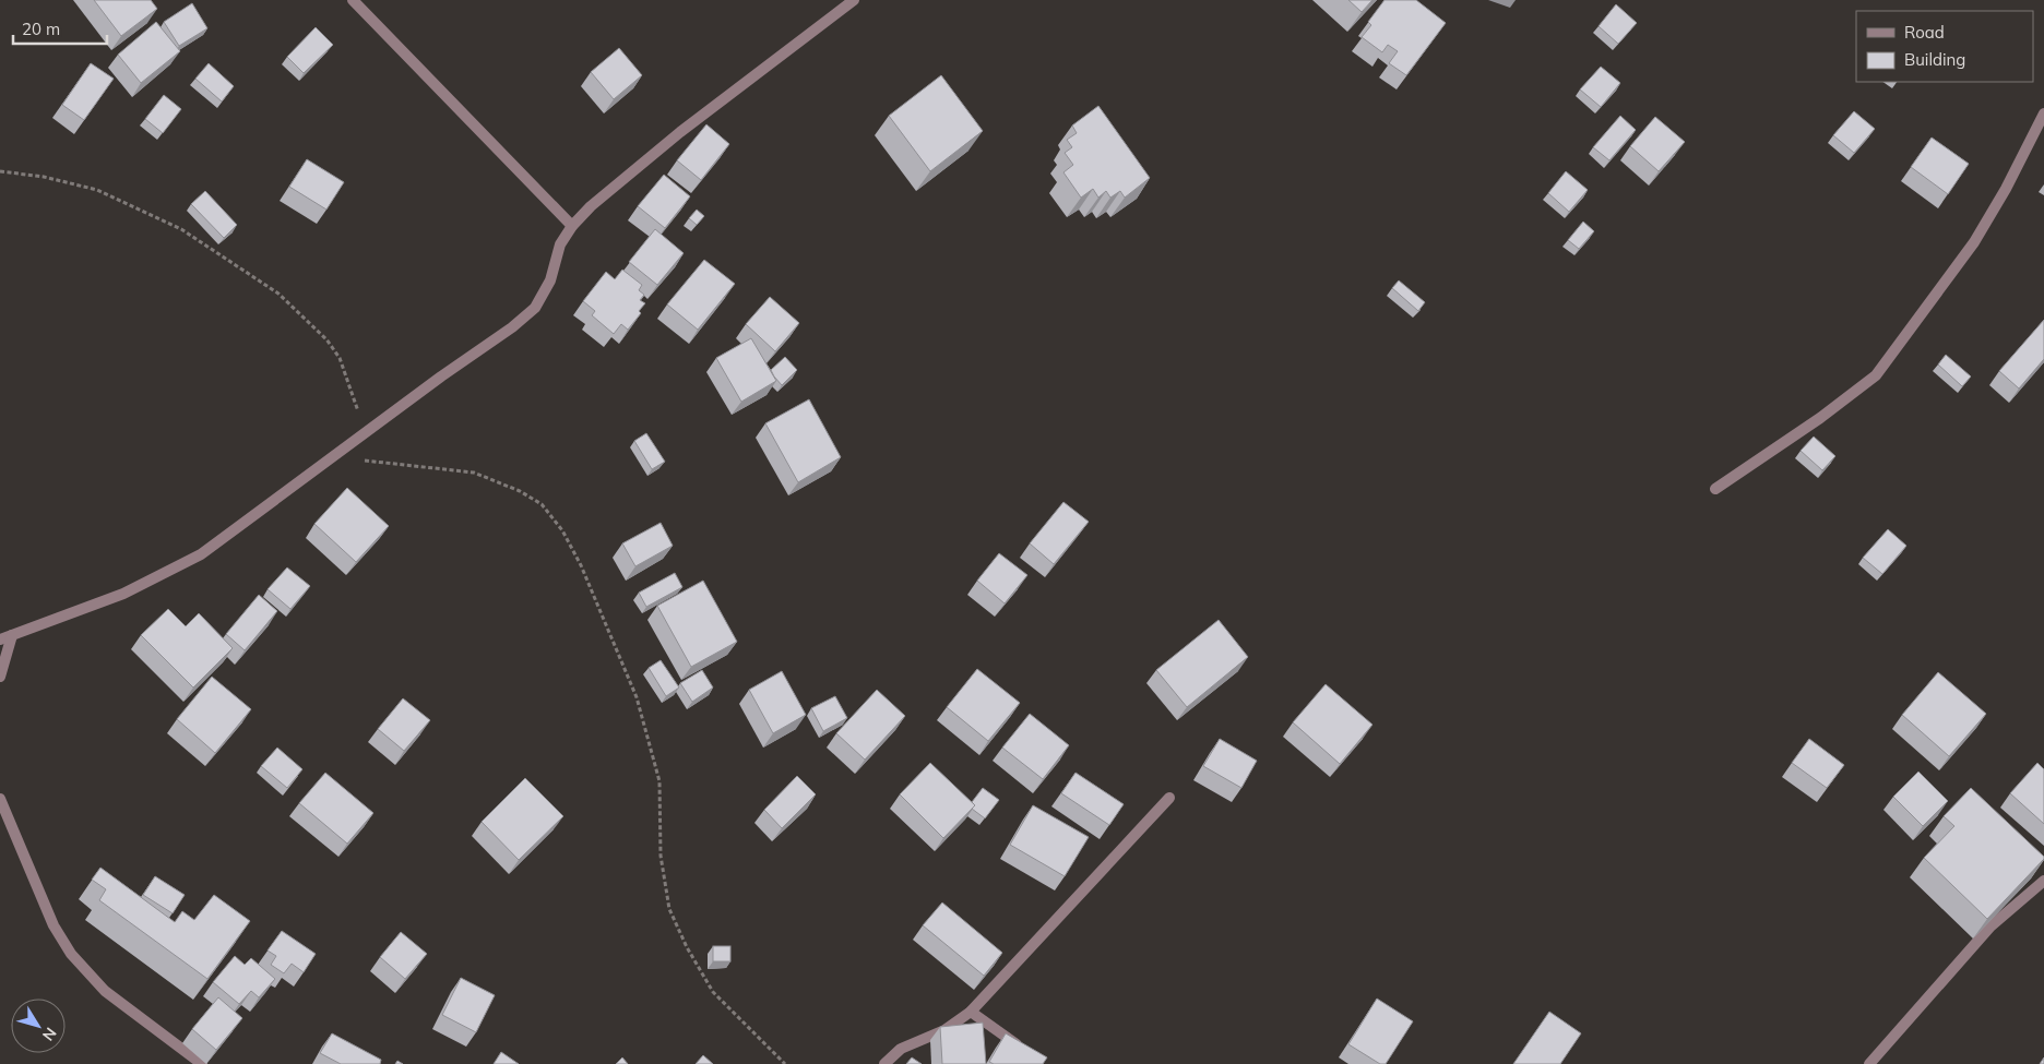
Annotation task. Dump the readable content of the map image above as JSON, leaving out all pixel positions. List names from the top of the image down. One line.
{"legend":["Road","Building"],"scale_bar":"20 m","north":"bottom right"}
